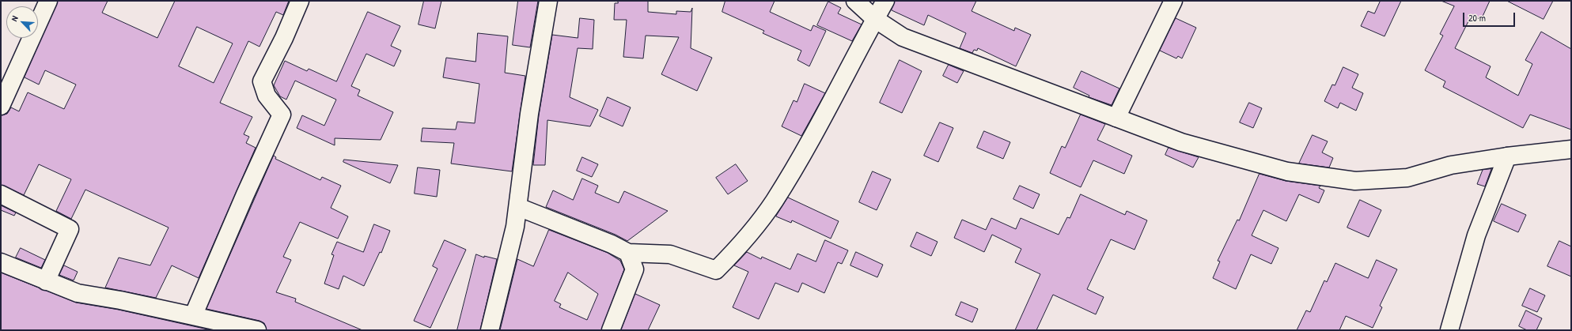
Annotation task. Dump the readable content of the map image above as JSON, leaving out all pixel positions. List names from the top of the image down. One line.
{"scale_bar":"20 m","north":"top left"}
